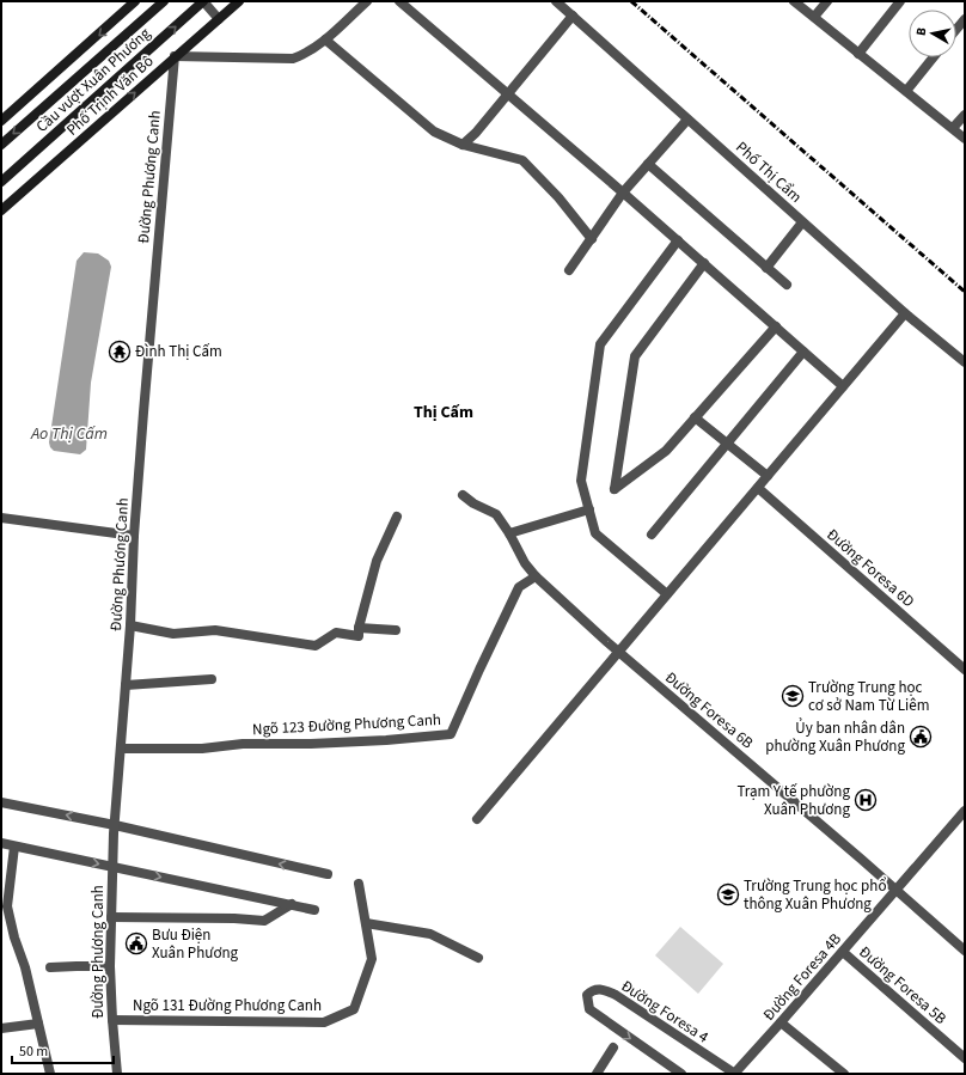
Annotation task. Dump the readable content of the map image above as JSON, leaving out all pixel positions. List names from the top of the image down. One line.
{"streets":{"main road":["Cầu vượt Xuân Phương","Phố Trịnh Văn Bô"],"street":["Phố Thị Cẩm","Đường Phương Canh","Đường Foresa 6D","Đường Foresa 6B","Ngõ 123 Đường Phương Canh","Đường Foresa 4B","Đường Foresa 5B","Ngõ 131 Đường Phương Canh","Đường Foresa 4"]},"crossings":[["Phố Trịnh Văn Bô","Đường Phương Canh"],["Đường Phương Canh","Ngõ 123 Đường Phương Canh"],["Đường Phương Canh","Ngõ 131 Đường Phương Canh"],["Đường Foresa 6B","Ngõ 123 Đường Phương Canh"],["Đường Foresa 6B","Đường Foresa 4B"],["Đường Foresa 4B","Đường Foresa 5B"],["Đường Foresa 4B","Đường Foresa 4"]],"districts":["Thị Cấm"],"water":["Ao Thị Cấm"],"places":{"temple":["Đình Thị Cấm"],"school or university":["Trường Trung học cơ sở Nam Từ Liêm","Trường Trung học phổ thông Xuân Phương"],"public building":["Ủy ban nhân dân phường Xuân Phương","Bưu Điện Xuân Phương"],"hospital":["Trạm Y tế phường Xuân Phương"]},"scale_bar":"50 m","north":"left"}
